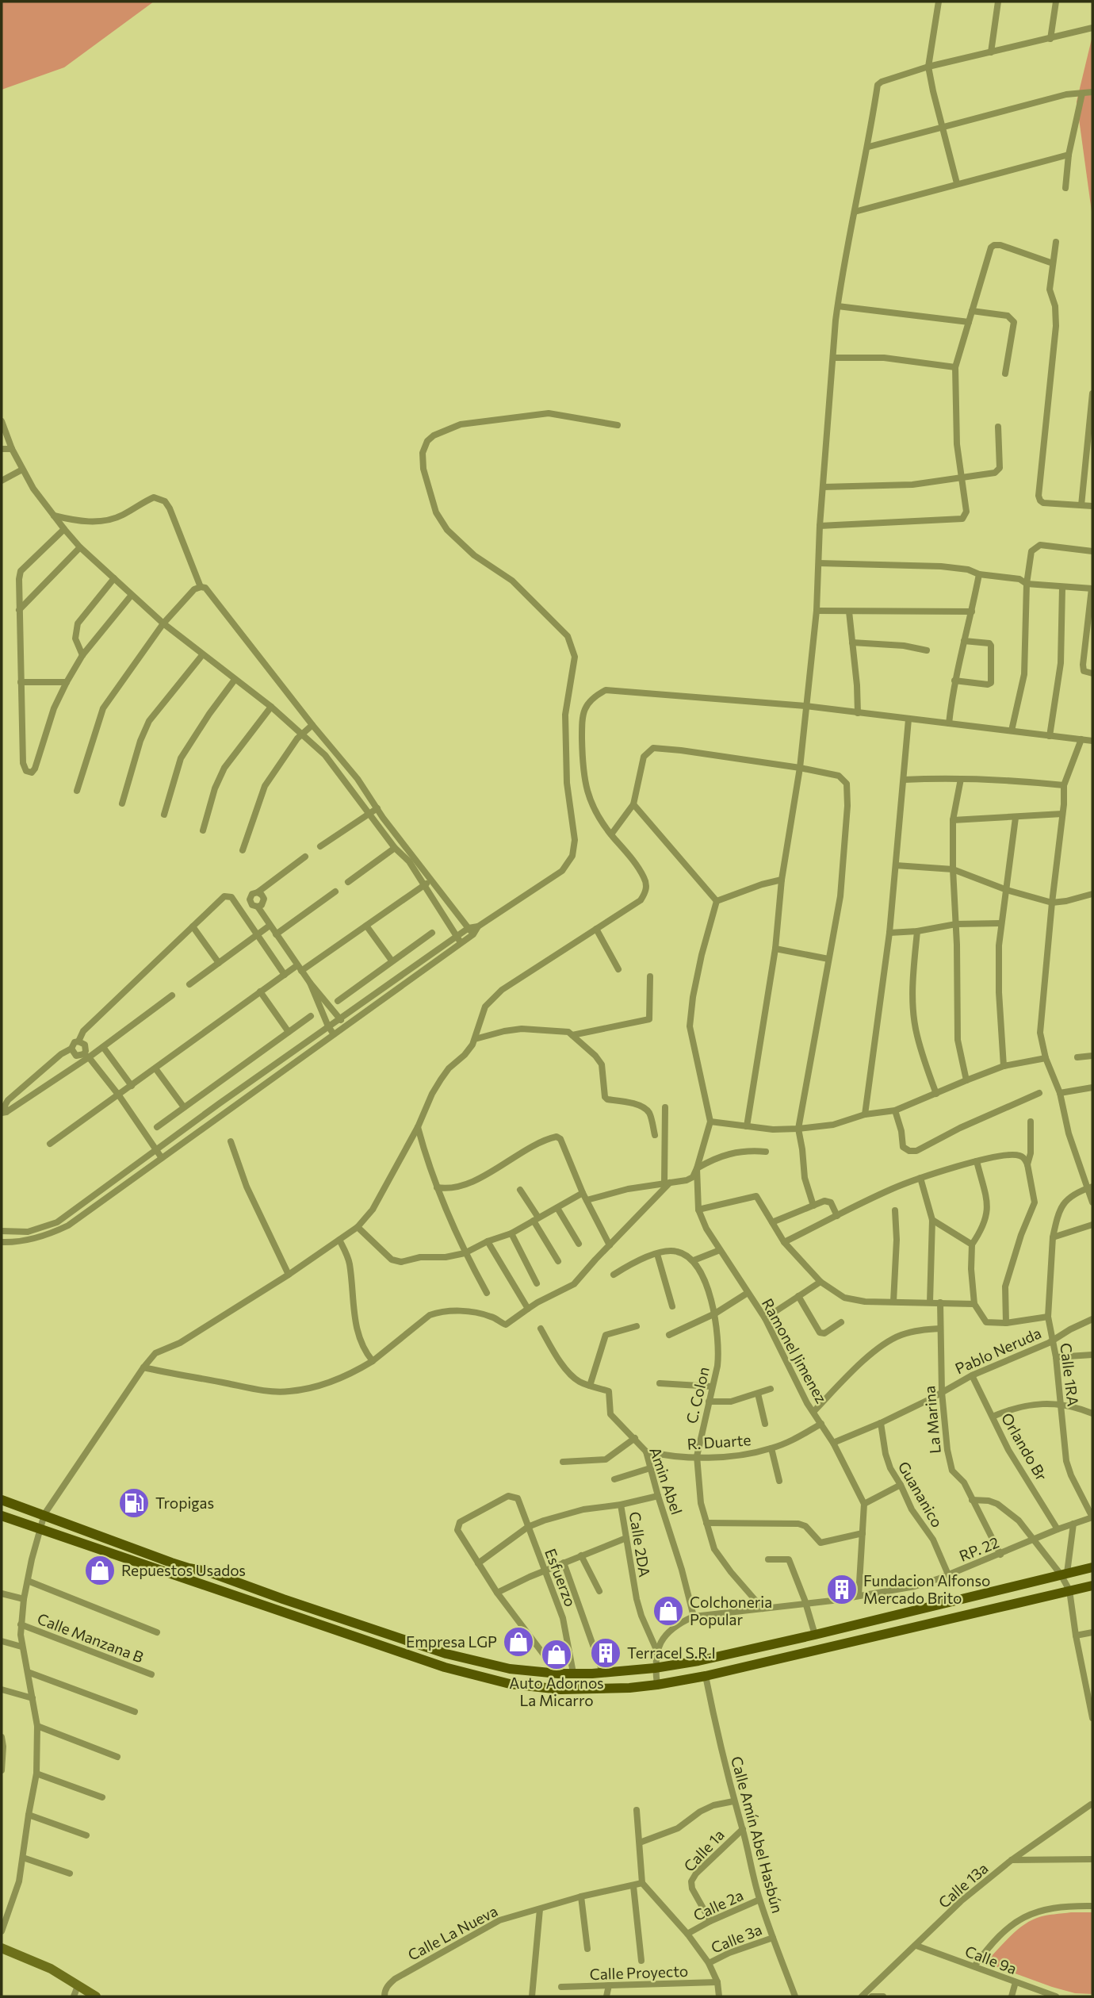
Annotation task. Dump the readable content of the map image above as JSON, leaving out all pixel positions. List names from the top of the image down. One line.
{"streets":{"street":["Ramonel Jimenez","Pablo Neruda","Calle 1RA","C. Colon","La Marina","R. Duarte","Orlando Br","Amin Abel","Guananico","Calle 2DA","RP. 22","Esfuerzo","Calle Manzana B","Calle Amín Abel Hasbún","Calle 1a","Calle 13a","Calle 2a","Calle La Nueva","Calle 3a","Calle 9a","Calle Proyecto"]},"crossings":[["Ramonel Jimenez","Pablo Neruda"],["Ramonel Jimenez","R. Duarte"],["Ramonel Jimenez","RP. 22"],["Pablo Neruda","Calle 1RA"],["Pablo Neruda","La Marina"],["Pablo Neruda","Orlando Br"],["Pablo Neruda","Guananico"],["Calle 1RA","RP. 22"],["C. Colon","R. Duarte"],["C. Colon","RP. 22"],["La Marina","RP. 22"],["R. Duarte","Amin Abel"],["Orlando Br","RP. 22"],["Amin Abel","RP. 22"],["Guananico","RP. 22"],["Calle 2DA","RP. 22"],["Calle Amín Abel Hasbún","Calle 1a"],["Calle Amín Abel Hasbún","Calle 2a"],["Calle Amín Abel Hasbún","Calle 3a"],["Calle 1a","Calle 2a"],["Calle 13a","Calle 9a"]],"places":{"fuel station":["Tropigas"],"shop":["Repuestos Usados","Colchoneria Popular","Empresa LGP","Auto Adornos La Micarro"],"building":["Fundacion Alfonso Mercado Brito","Terracel S.R.I"]}}
